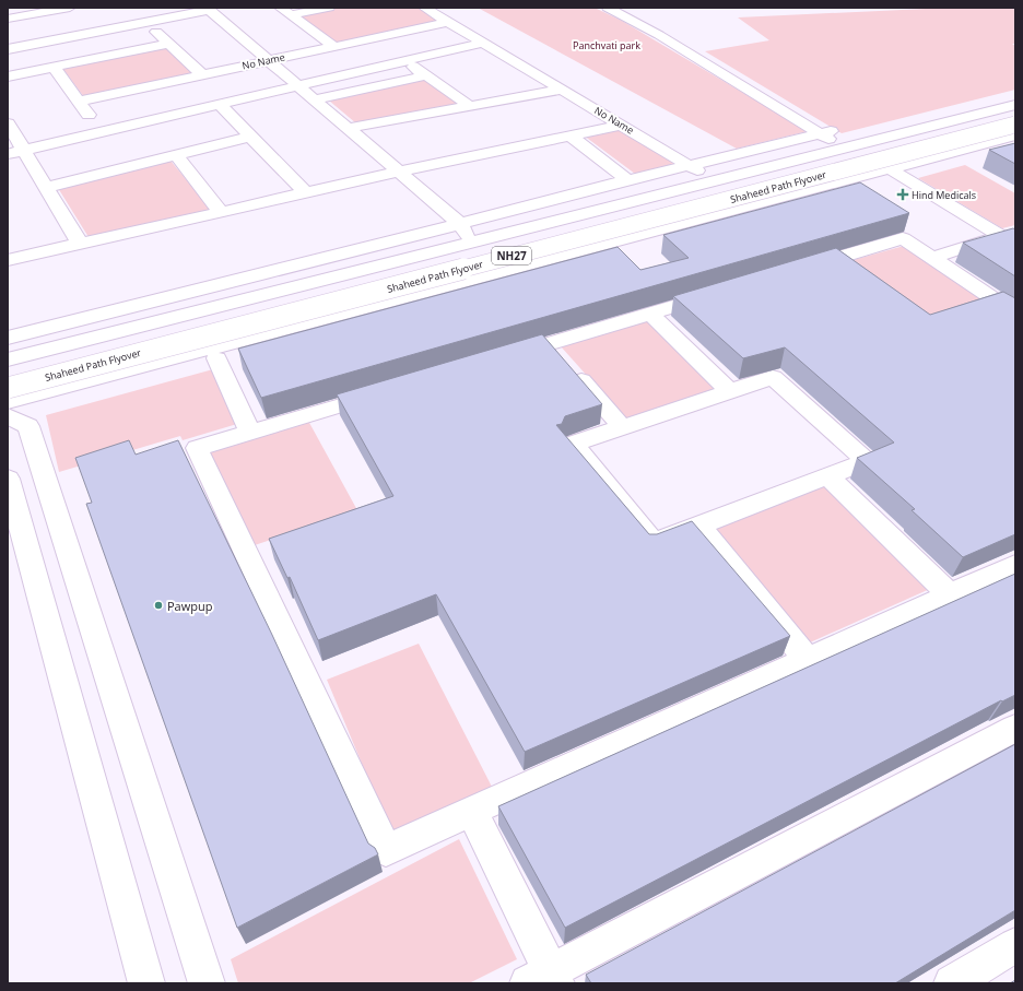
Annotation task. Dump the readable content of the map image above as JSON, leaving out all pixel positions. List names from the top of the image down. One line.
{"streets":{"main road":["No Name","Shaheed Path Flyover","NH27"]},"parks":["Panchvati park"],"places":{"health":["Hind Medicals"],"other":["Pawpup"]}}
